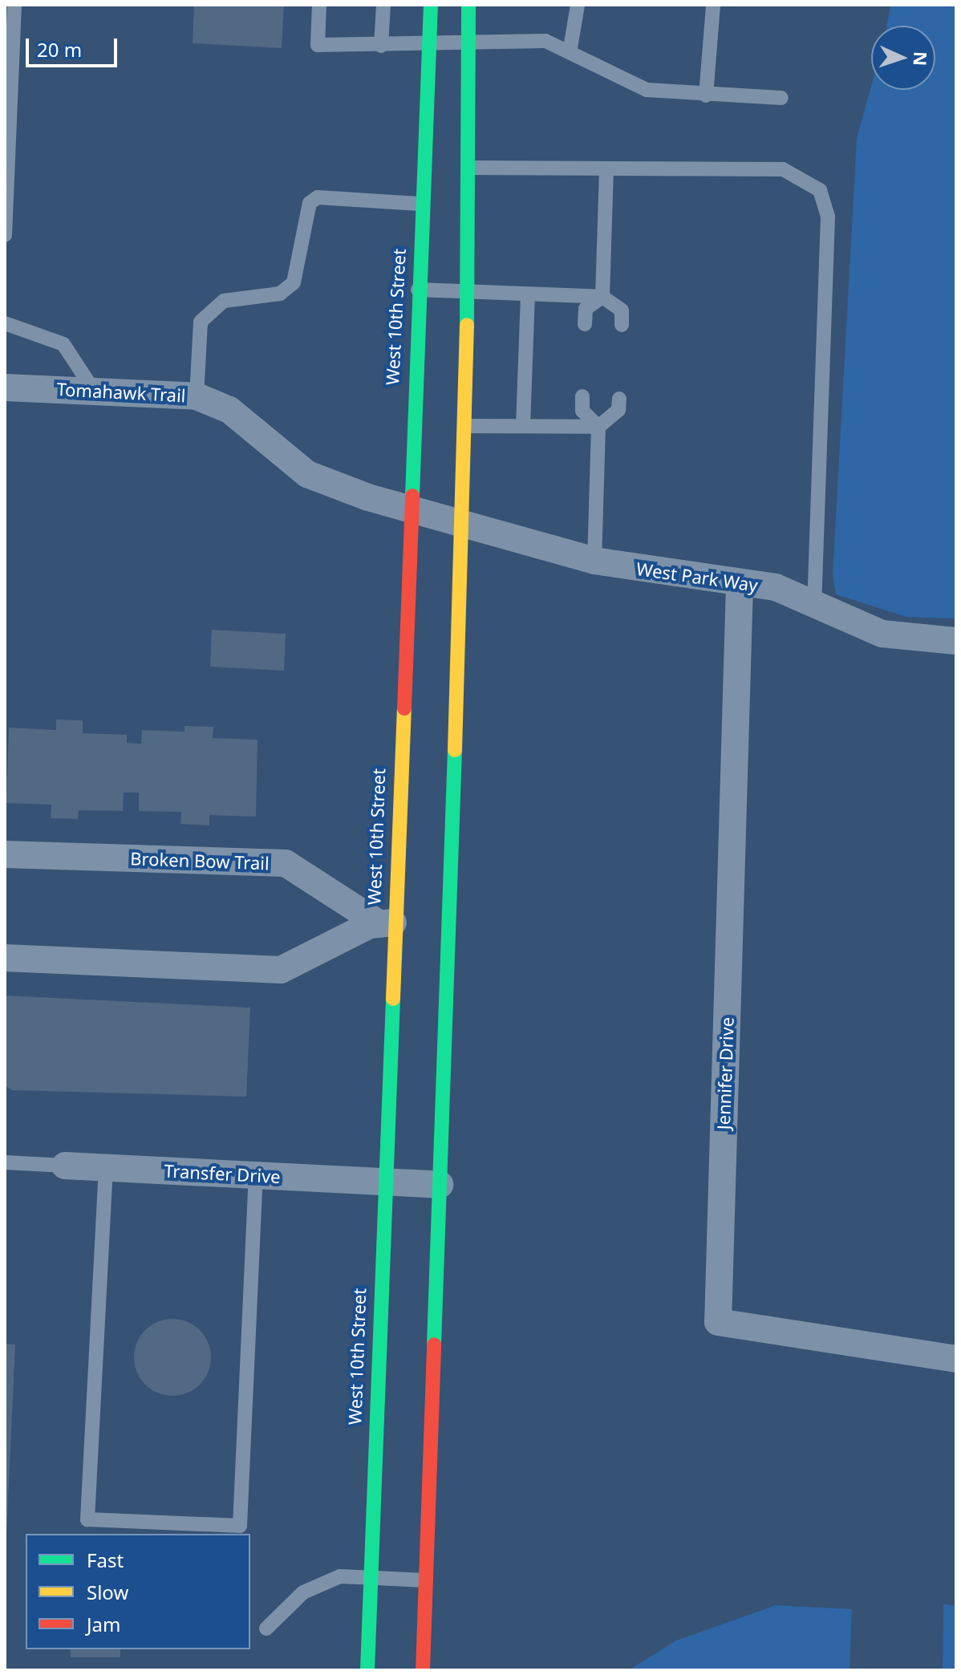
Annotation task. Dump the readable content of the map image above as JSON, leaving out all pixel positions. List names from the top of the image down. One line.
{"streets":{"main road":["West 10th Street"],"street":["Tomahawk Trail","West Park Way","Broken Bow Trail","Jennifer Drive","Transfer Drive"]},"crossings":[["West 10th Street","Tomahawk Trail"],["West 10th Street","Broken Bow Trail"],["West 10th Street","Transfer Drive"],["Tomahawk Trail","West Park Way"],["West Park Way","Jennifer Drive"]],"legend":["Fast","Slow","Jam"],"scale_bar":"20 m","north":"right"}
